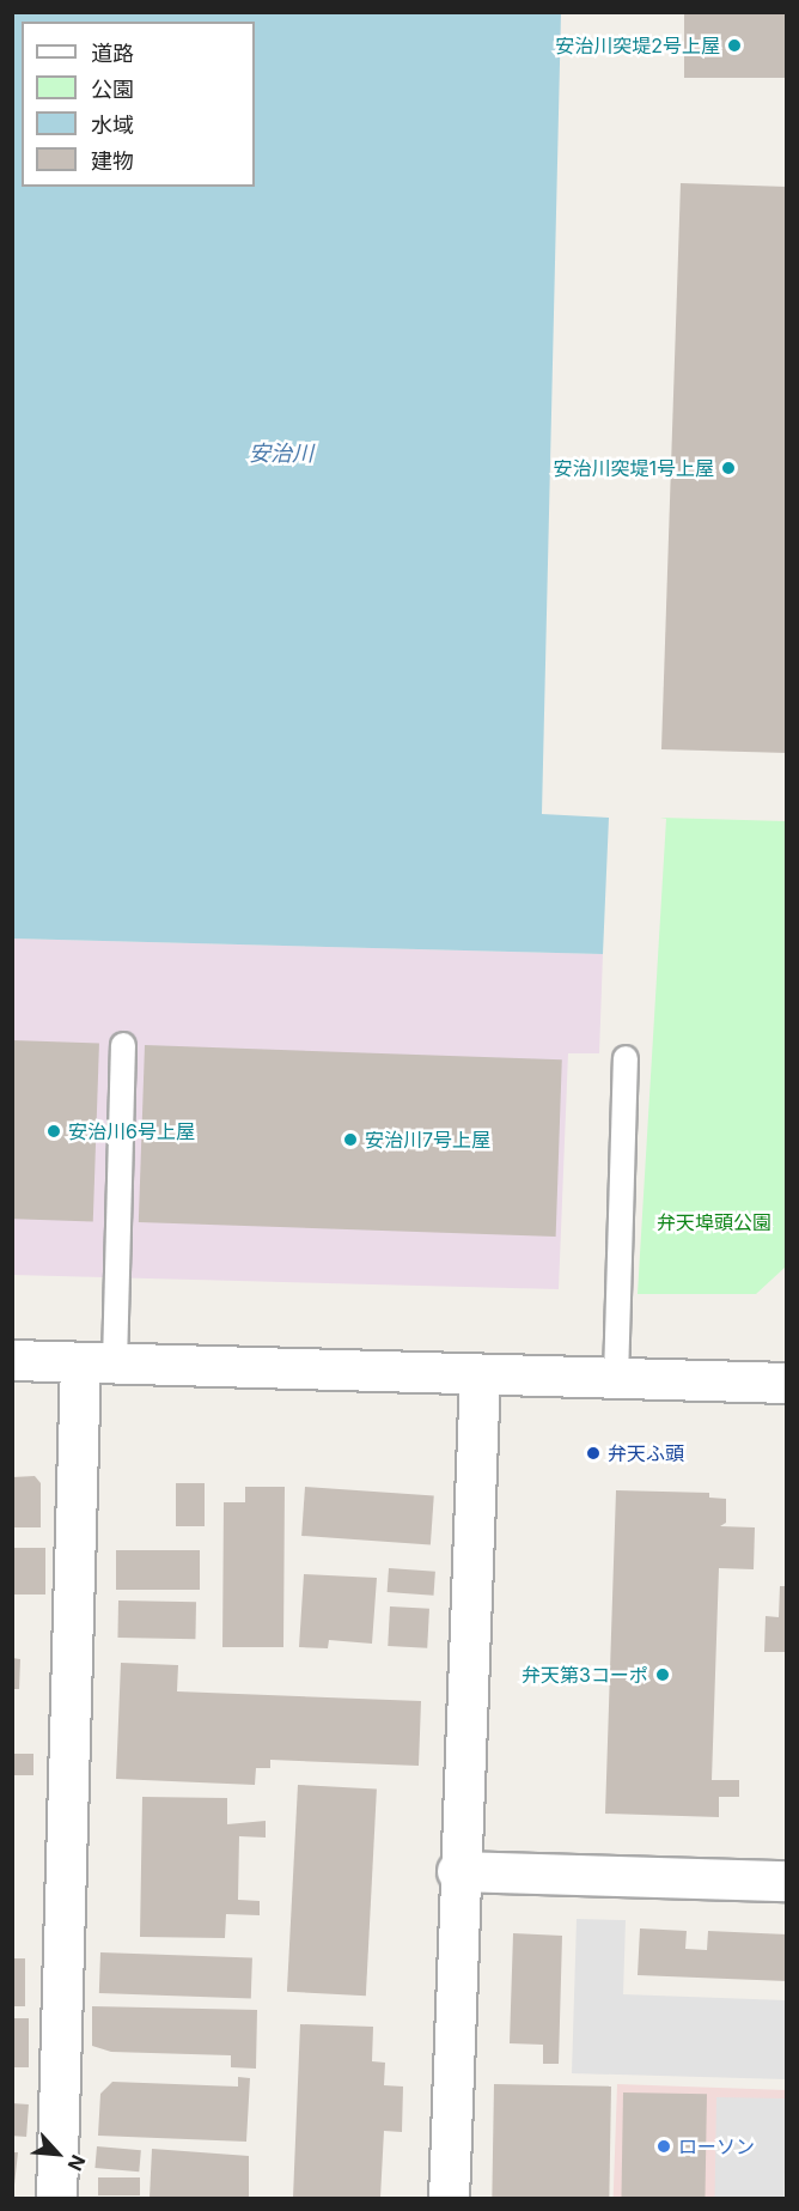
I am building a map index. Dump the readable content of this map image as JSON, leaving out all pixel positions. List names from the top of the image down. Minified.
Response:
{"water":["安治川"],"parks":["弁天埠頭公園"],"places":["安治川突堤2号上屋","安治川突堤1号上屋","安治川6号上屋","安治川7号上屋","弁天ふ頭","弁天第3コーポ","ローソン"],"legend":["道路","公園","水域","建物"],"north":"bottom right"}
